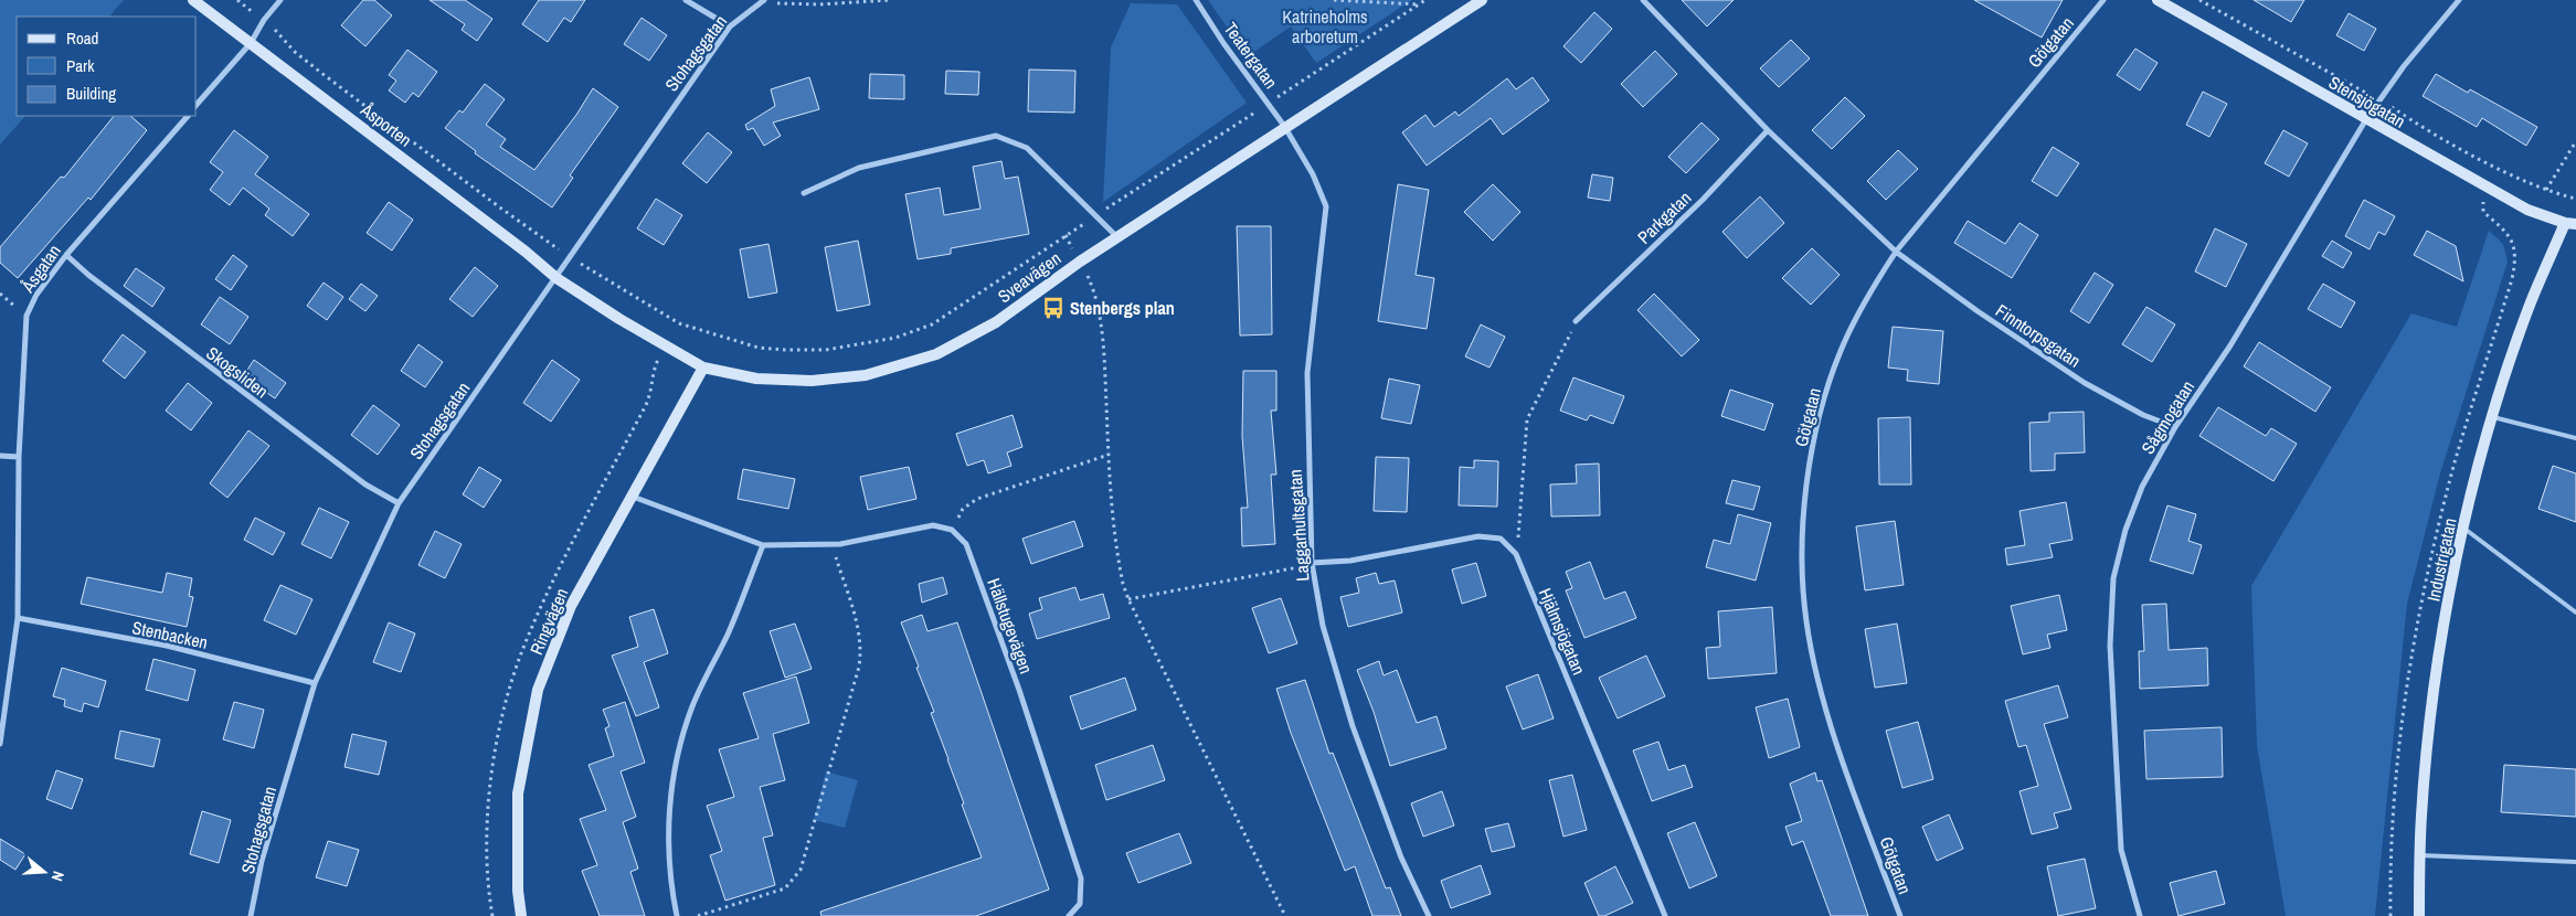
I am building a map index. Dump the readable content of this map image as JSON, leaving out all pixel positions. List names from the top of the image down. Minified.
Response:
{"streets":{"street":["Götgatan","Stohagsgatan","Teatergatan","Stensjögatan","Åsporten","Parkgatan","Åsgatan","Sveavägen","Finntorpsgatan","Skogsliden","Sågmogatan","Laggarhultsgatan","Industrigatan","Ringvägen","Hällstugevägen","Hjälmsjögatan","Stenbacken"]},"crossings":[["Götgatan","Finntorpsgatan"],["Stohagsgatan","Åsporten"],["Stohagsgatan","Sveavägen"],["Stohagsgatan","Skogsliden"],["Stohagsgatan","Stenbacken"],["Teatergatan","Sveavägen"],["Teatergatan","Laggarhultsgatan"],["Stensjögatan","Sågmogatan"],["Stensjögatan","Industrigatan"],["Åsporten","Sveavägen"],["Åsgatan","Skogsliden"],["Åsgatan","Stenbacken"],["Sveavägen","Laggarhultsgatan"],["Sveavägen","Ringvägen"],["Finntorpsgatan","Sågmogatan"]],"parks":["Katrineholms arboretum"],"places":{"bus stop":["Stenbergs plan"]},"legend":["Road","Park","Building"],"north":"right"}
